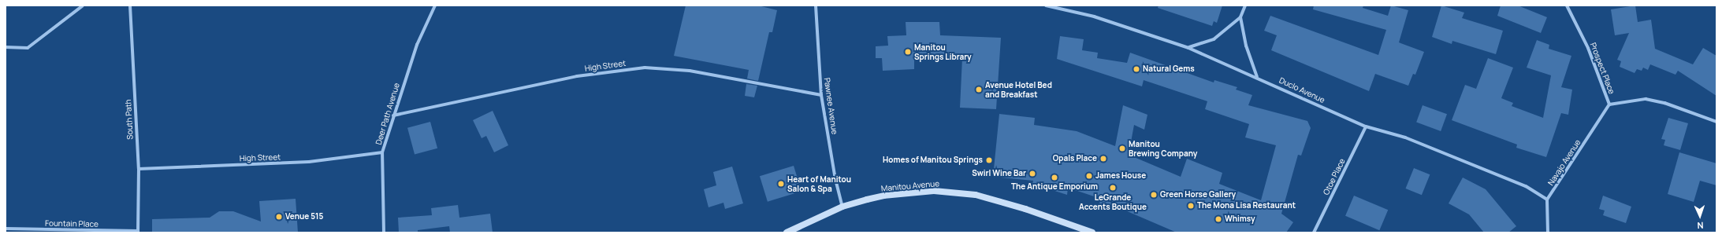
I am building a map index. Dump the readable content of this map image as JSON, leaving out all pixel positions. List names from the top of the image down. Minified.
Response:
{"streets":{"main road":["Manitou Avenue"],"street":["High Street","Prospect Place","Duclo Avenue","Pawnee Avenue","Deer Path Avenue","South Path","Navajo Avenue","Otoe Place","Fountain Place"]},"crossings":[["High Street","Pawnee Avenue"],["High Street","Deer Path Avenue"],["High Street","South Path"],["Prospect Place","Navajo Avenue"],["Duclo Avenue","Navajo Avenue"],["Duclo Avenue","Otoe Place"],["Pawnee Avenue","Manitou Avenue"],["South Path","Fountain Place"]],"places":["Manitou Springs Library","Natural Gems","Avenue Hotel Bed and Breakfast","Manitou Brewing Company","Opals Place","Homes of Manitou Springs","Swirl Wine Bar","James House","The Antique Emporium","Heart of Manitou Salon & Spa","LeGrande Accents Boutique","Green Horse Gallery","The Mona Lisa Restaurant","Venue 515","Whimsy"],"north":"bottom"}
